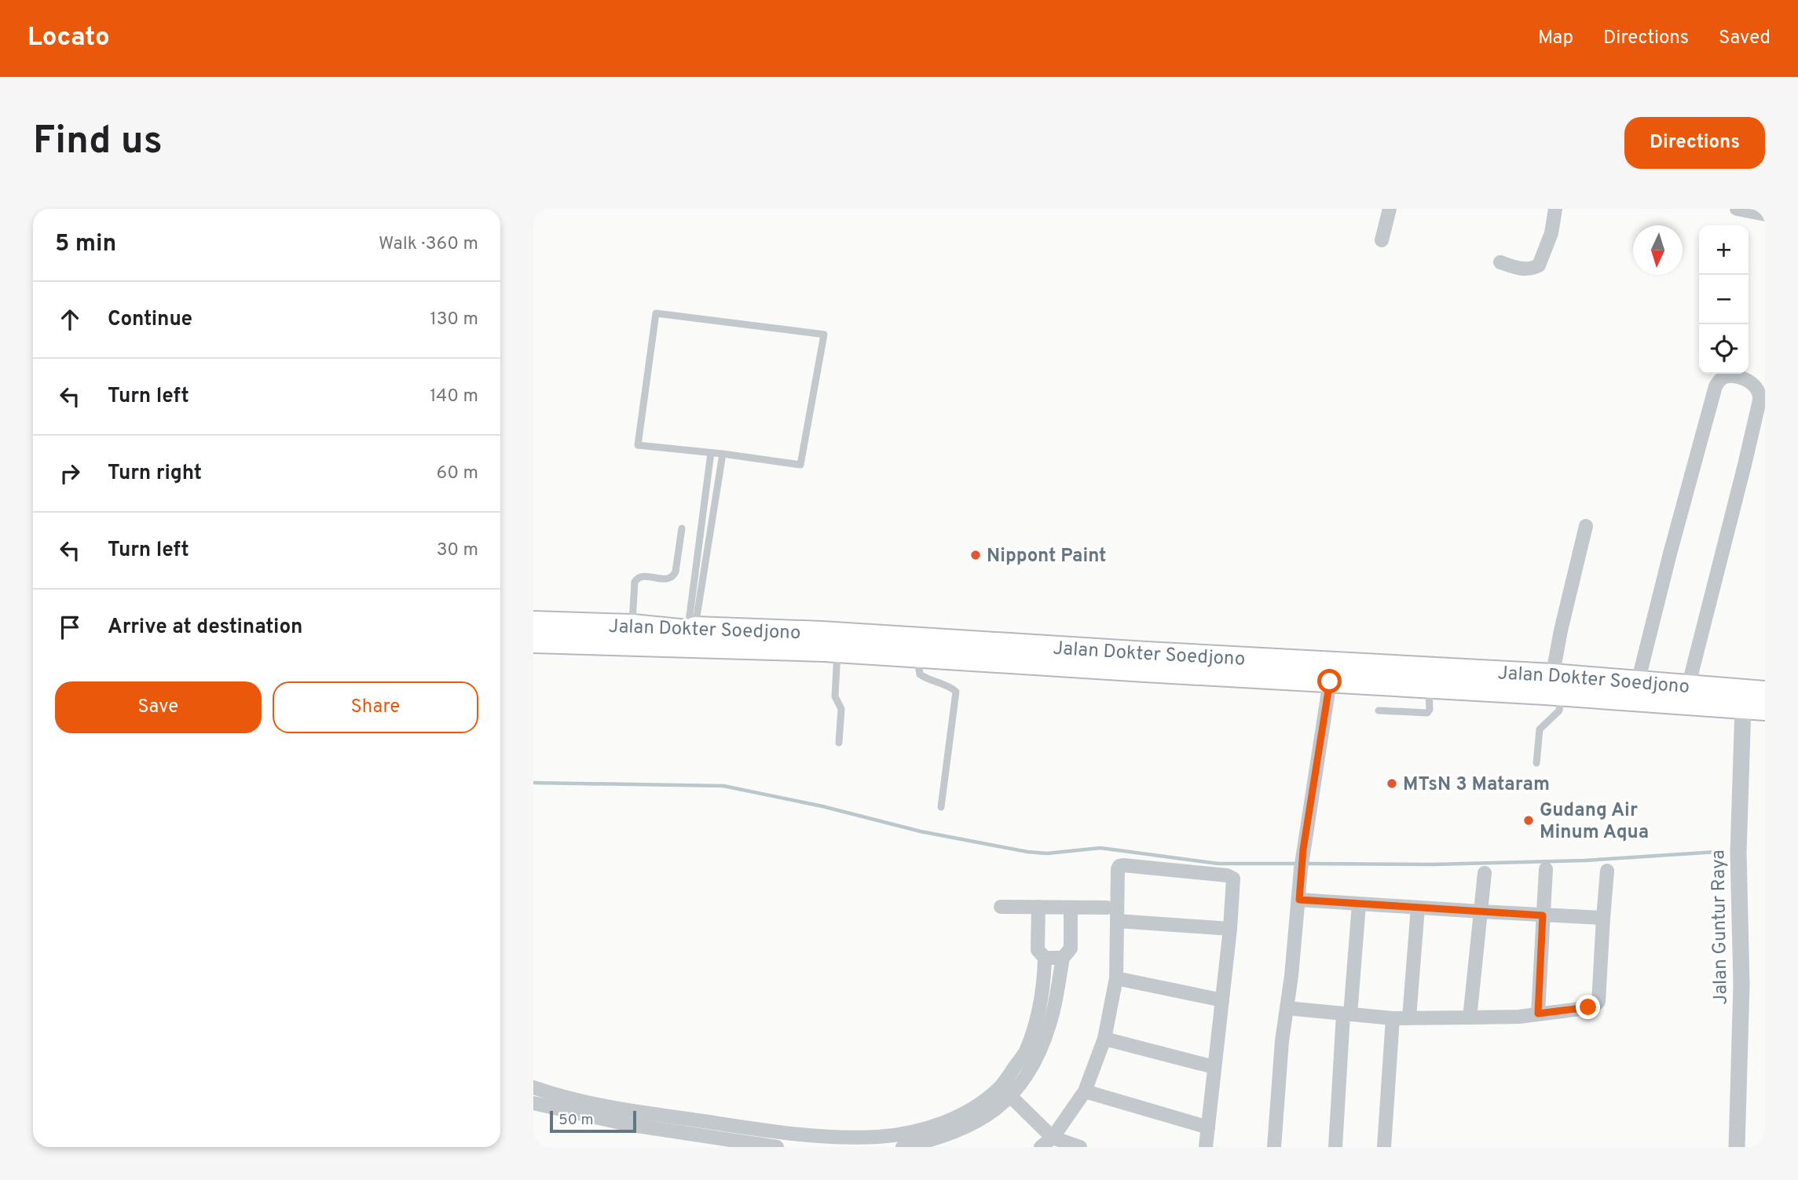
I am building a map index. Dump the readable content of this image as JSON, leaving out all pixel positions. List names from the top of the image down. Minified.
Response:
{"streets":{"highway":["Jalan Dokter Soedjono"],"street":["Jalan Guntur Raya"]},"crossings":[["Jalan Dokter Soedjono","Jalan Guntur Raya"]],"places":["Nippont Paint","MTsN 3 Mataram","Gudang Air Minum Aqua"],"scale_bar":"50 m","north":"bottom","page":{"header":"Locato","nav":["Map","Directions","Saved"],"buttons":["Directions",["Save","Share"]],"title":"Find us","heading":["5 min","Walk · 360 m"],"map_buttons":["+","−"],"list":[["Continue","130 m"],["Turn left","140 m"],["Turn right","60 m"],["Turn left","30 m"],"Arrive at destination"],"scale":"50 m"}}
